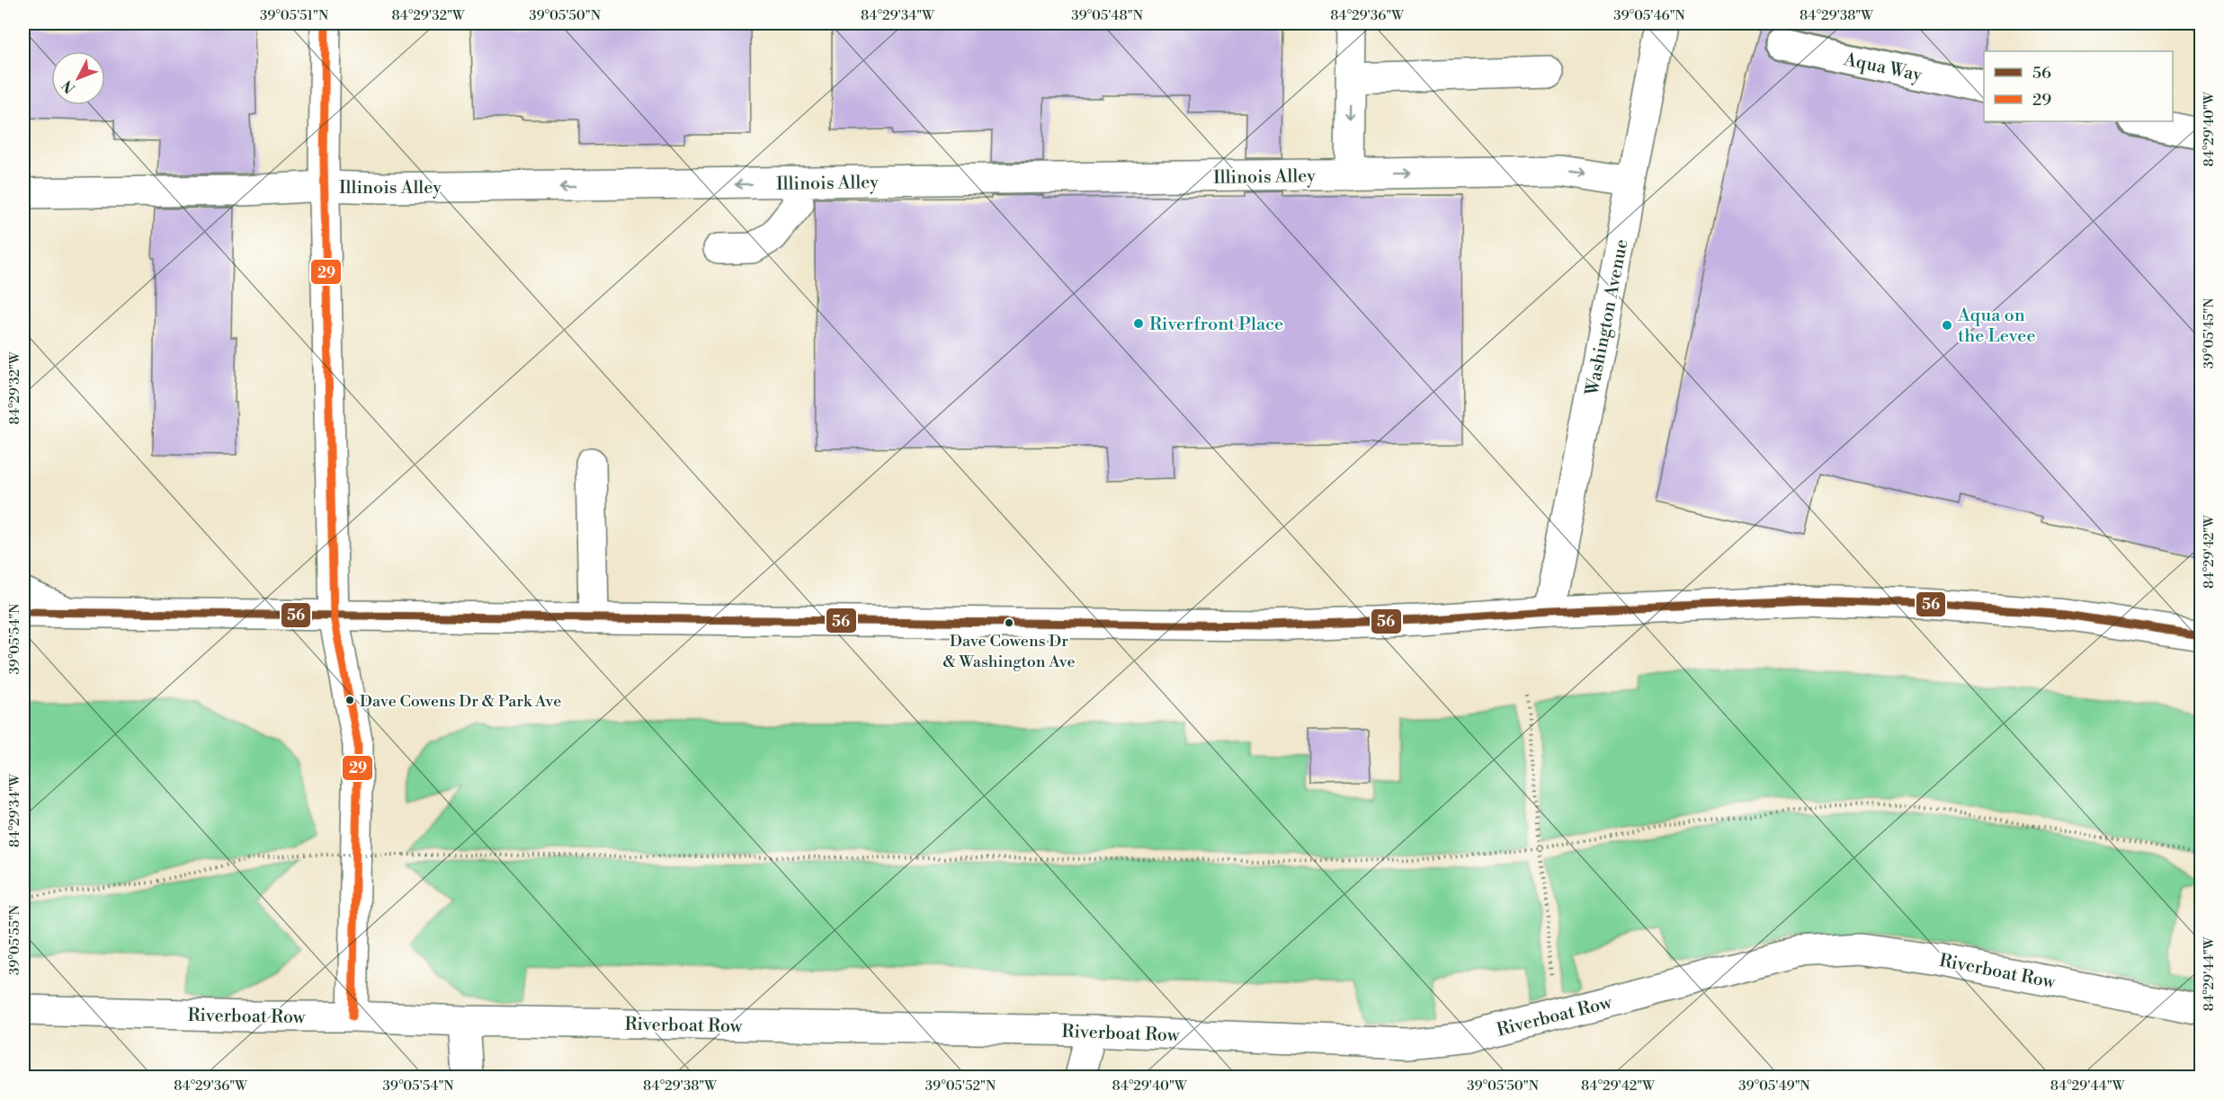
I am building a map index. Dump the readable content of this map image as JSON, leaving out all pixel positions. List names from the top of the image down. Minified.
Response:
{"streets":{"main road":["Aqua Way","Illinois Alley","Washington Avenue","Riverboat Row"]},"crossings":[["Illinois Alley","Washington Avenue"]],"places":["Riverfront Place","Aqua on the Levee","Dave Cowens Dr & Washington Ave","Dave Cowens Dr & Park Ave"],"lines":["transit line 29","transit line 56"],"legend":["56","29"],"north":"bottom left","coordinates":["39°05'51\"N","84°29'32\"W","39°05'50\"N","84°29'34\"W","39°05'48\"N","84°29'36\"W","39°05'46\"N","84°29'38\"W","84°29'40\"W","39°05'45\"N","84°29'42\"W","39°05'54\"N","39°05'55\"N","84°29'44\"W","39°05'52\"N","39°05'49\"N"]}
